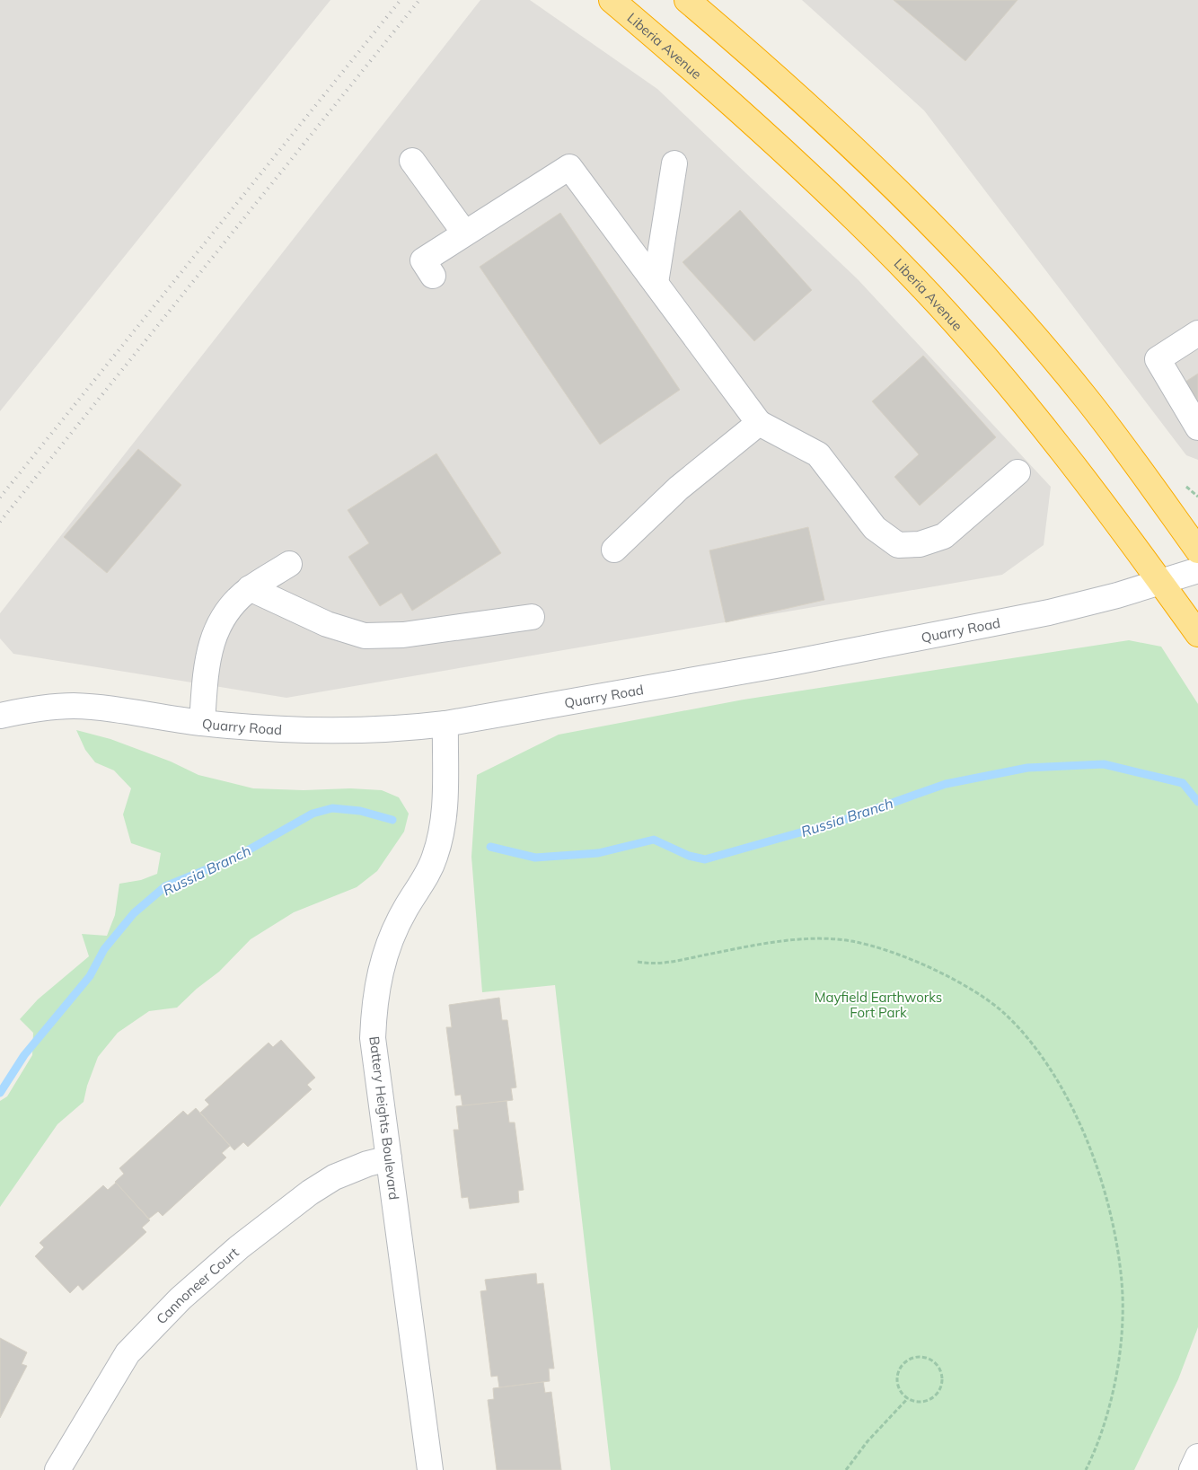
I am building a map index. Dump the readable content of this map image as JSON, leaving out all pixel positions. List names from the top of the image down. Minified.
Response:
{"streets":{"highway":["Liberia Avenue"],"street":["Quarry Road","Battery Heights Boulevard","Cannoneer Court"]},"crossings":[["Liberia Avenue","Quarry Road"],["Quarry Road","Battery Heights Boulevard"],["Battery Heights Boulevard","Cannoneer Court"]],"water":["Russia Branch"],"parks":["Mayfield Earthworks Fort Park"]}
